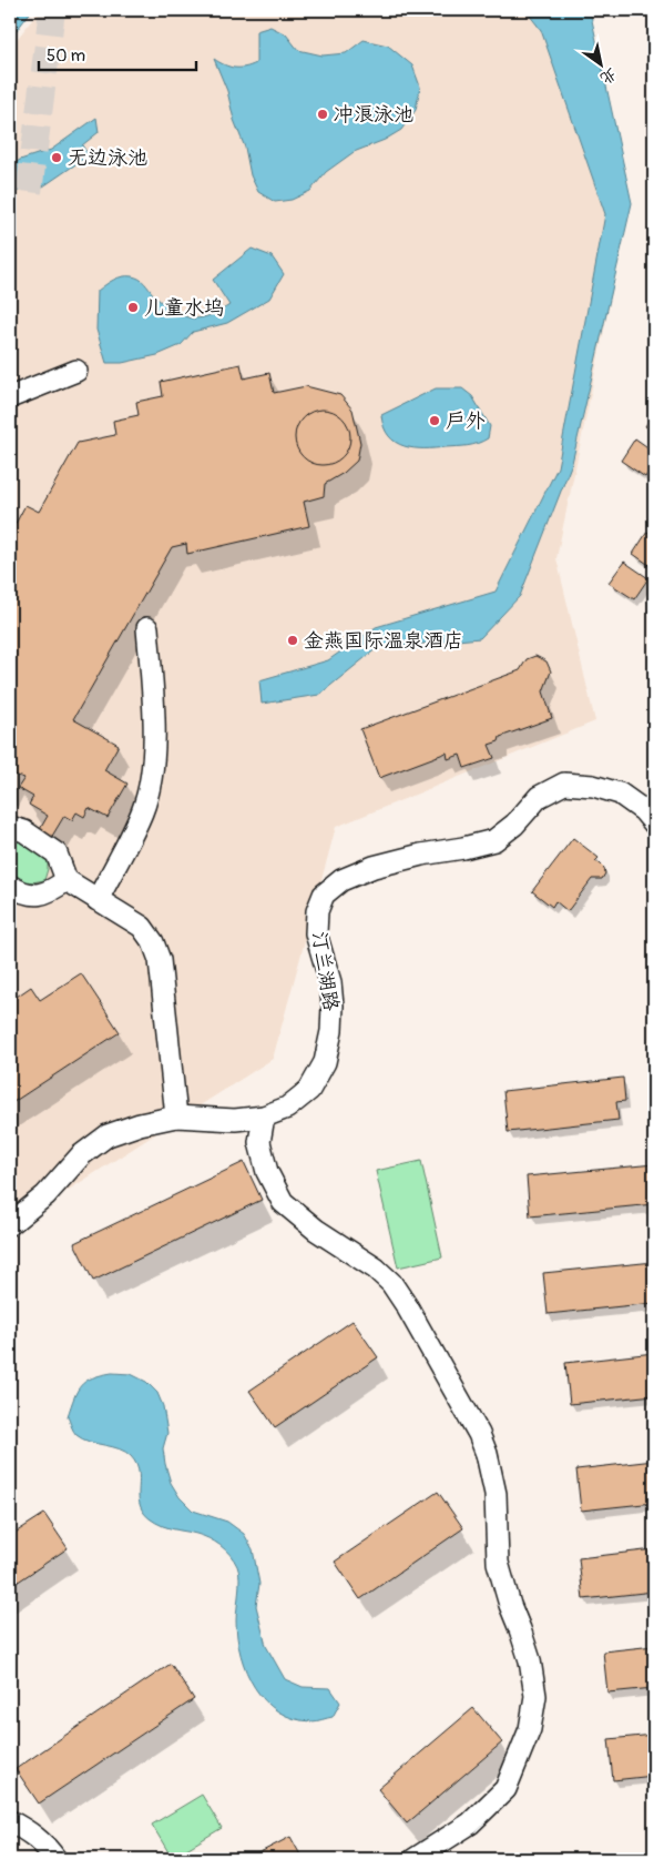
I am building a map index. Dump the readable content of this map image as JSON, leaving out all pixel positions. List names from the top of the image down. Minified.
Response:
{"streets":{"street":["汀兰湖路"]},"places":["冲浪泳池","无边泳池","儿童水坞","户外","金燕国际温泉酒店"],"scale_bar":"50 m","north":"bottom right"}
